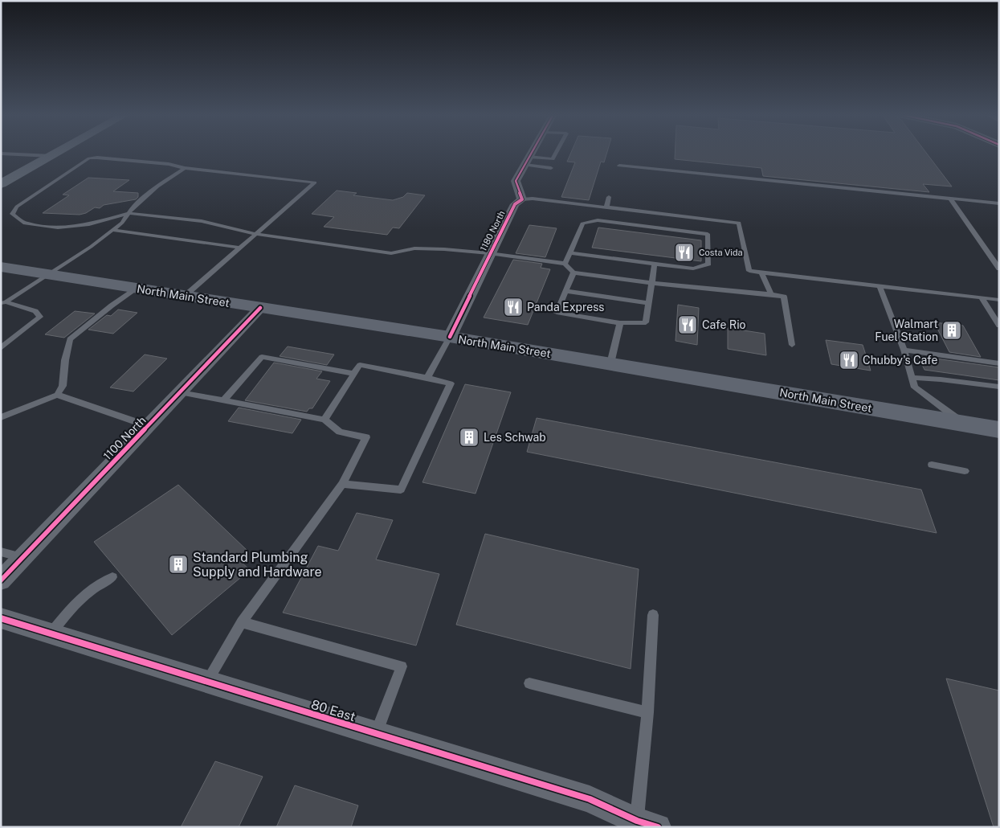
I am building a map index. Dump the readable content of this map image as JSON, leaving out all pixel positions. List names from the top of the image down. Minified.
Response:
{"streets":{"highway":["North Main Street"],"street":["1180 North","1100 North","80 East"]},"crossings":[["1180 North","North Main Street"],["North Main Street","1100 North"]],"places":{"restaurant":["Costa Vida","Panda Express","Cafe Rio","Chubby's Cafe"],"building":["Walmart Fuel Station","Les Schwab","Standard Plumbing Supply and Hardware"]}}
